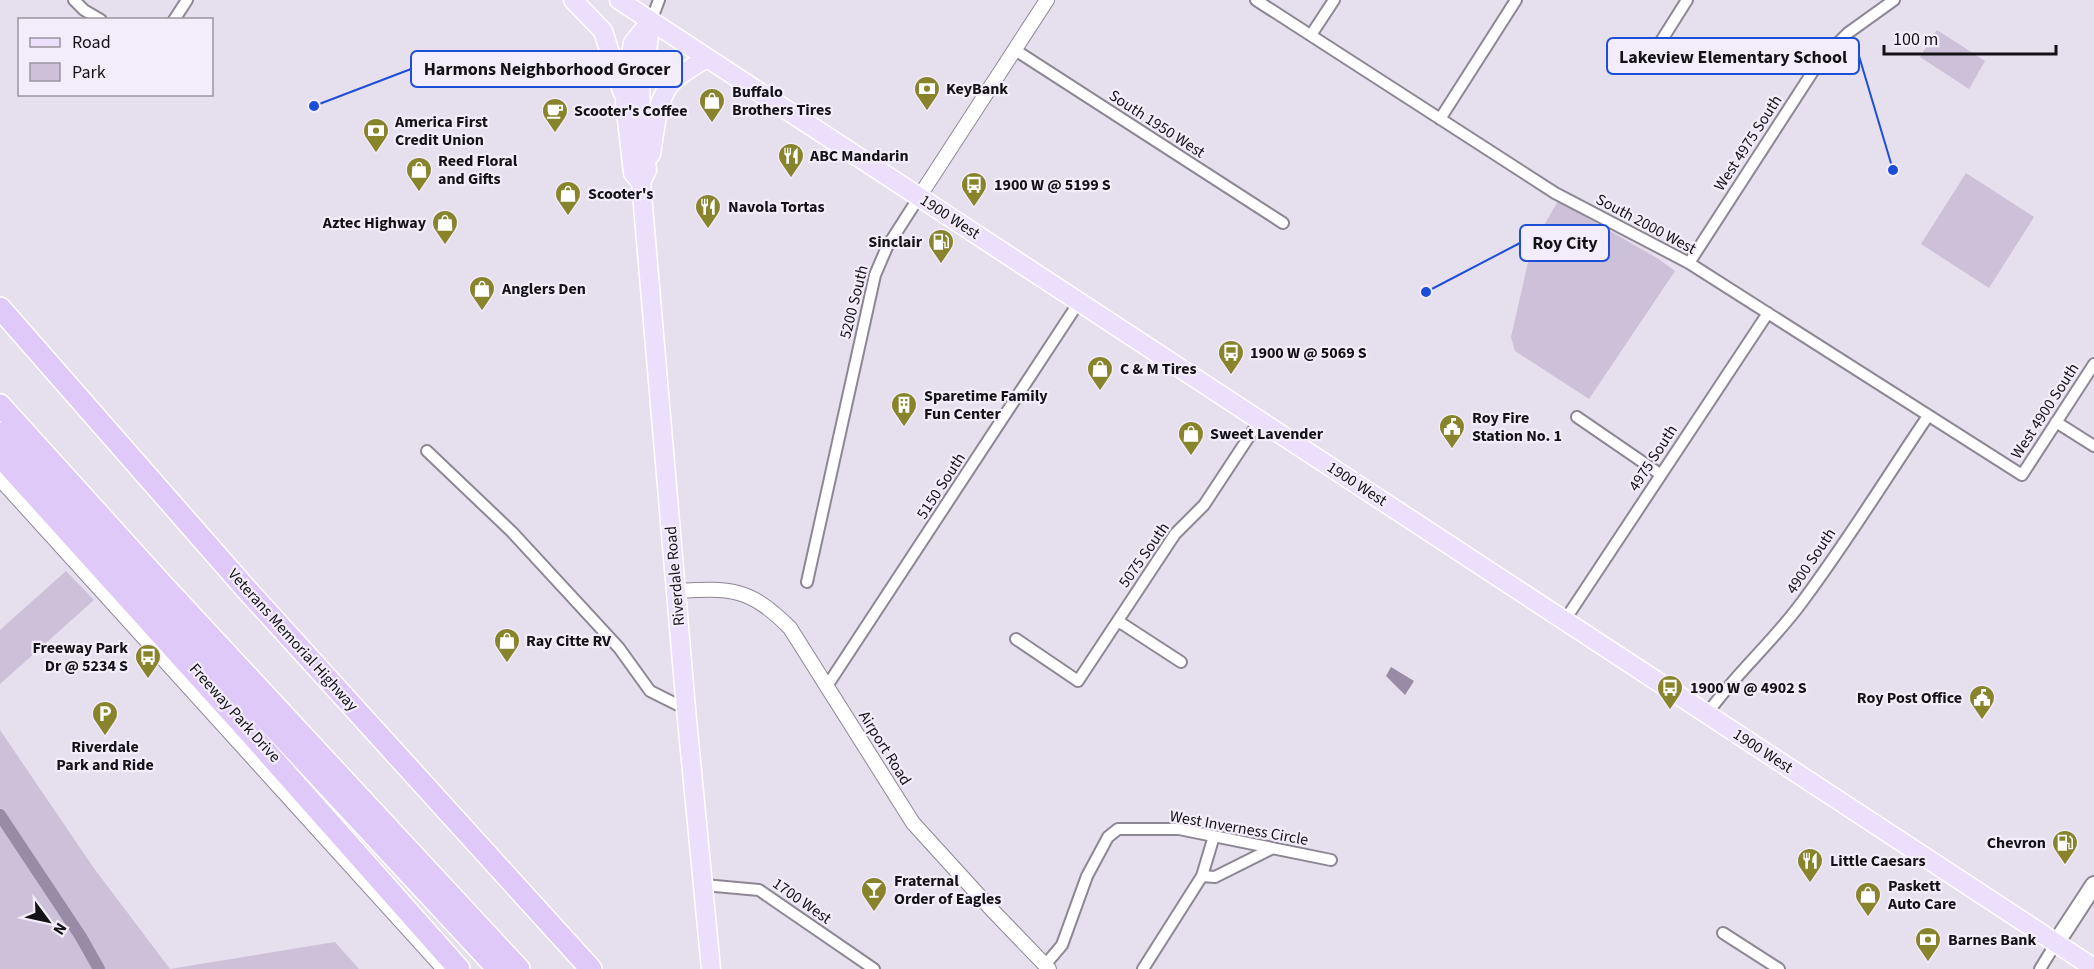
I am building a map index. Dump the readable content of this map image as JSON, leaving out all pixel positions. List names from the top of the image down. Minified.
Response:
{"streets":{"highway":["Veterans Memorial Highway"],"main road":["1900 West","Riverdale Road"],"street":["South 1950 West","West 4975 South","South 2000 West","5200 South","West 4900 South","4975 South","5150 South","5075 South","4900 South","Freeway Park Drive","Airport Road","West Inverness Circle","1700 West"]},"crossings":[["South 1950 West","5200 South"],["West 4975 South","South 2000 West"],["1900 West","5200 South"],["1900 West","4975 South"],["1900 West","5150 South"],["1900 West","5075 South"],["1900 West","4900 South"],["1900 West","Riverdale Road"],["South 2000 West","West 4900 South"],["South 2000 West","4975 South"],["South 2000 West","4900 South"],["5150 South","Airport Road"],["Riverdale Road","Airport Road"],["Riverdale Road","1700 West"],["Airport Road","West Inverness Circle"]],"places":{"other":["Harmons Neighborhood Grocer","Lakeview Elementary School","Roy City"],"bank":["KeyBank","America First Credit Union","Barnes Bank"],"shop":["Buffalo Brothers Tires","Reed Floral and Gifts","Scooter's","Aztec Highway","Anglers Den","C & M Tires","Sweet Lavender","Ray Citte RV","Paskett Auto Care"],"cafe":["Scooter's Coffee"],"restaurant":["ABC Mandarin","Navola Tortas","Little Caesars"],"bus stop":["1900 W @ 5199 S","1900 W @ 5069 S","Freeway Park Dr @ 5234 S","1900 W @ 4902 S"],"fuel station":["Sinclair","Chevron"],"building":["Sparetime Family Fun Center"],"public building":["Roy Fire Station No. 1","Roy Post Office"],"parking":["Riverdale Park and Ride"],"bar":["Fraternal Order of Eagles"]},"legend":["Road","Park"],"scale_bar":"100 m","north":"bottom right"}
